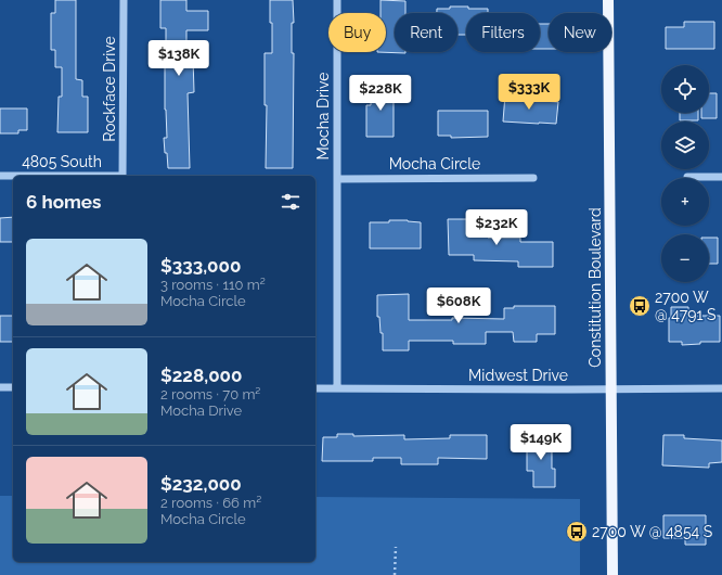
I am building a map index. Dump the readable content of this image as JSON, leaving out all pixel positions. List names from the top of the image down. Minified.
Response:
{"streets":{"main road":["Constitution Boulevard"],"street":["Rockface Drive","Mocha Drive","4805 South","Mocha Circle","Midwest Drive"]},"crossings":[["Mocha Drive","Mocha Circle"],["Mocha Drive","Midwest Drive"],["Constitution Boulevard","Midwest Drive"]],"places":{"bus stop":["2700 W @ 4791 S","2700 W @ 4854 S"]},"page":{"chip":["Buy","Rent","Filters","New"],"price":["$138K","$333K","$228K","$232K","$608K","$149K"],"map_buttons":["+","−"],"heading":"6 homes","list":[{"name":"$333,000","note":"3 rooms · 110 m² · Mocha Circle"},{"name":"$228,000","note":"2 rooms · 70 m² · Mocha Drive"},{"name":"$232,000","note":"2 rooms · 66 m² · Mocha Circle"}]}}
